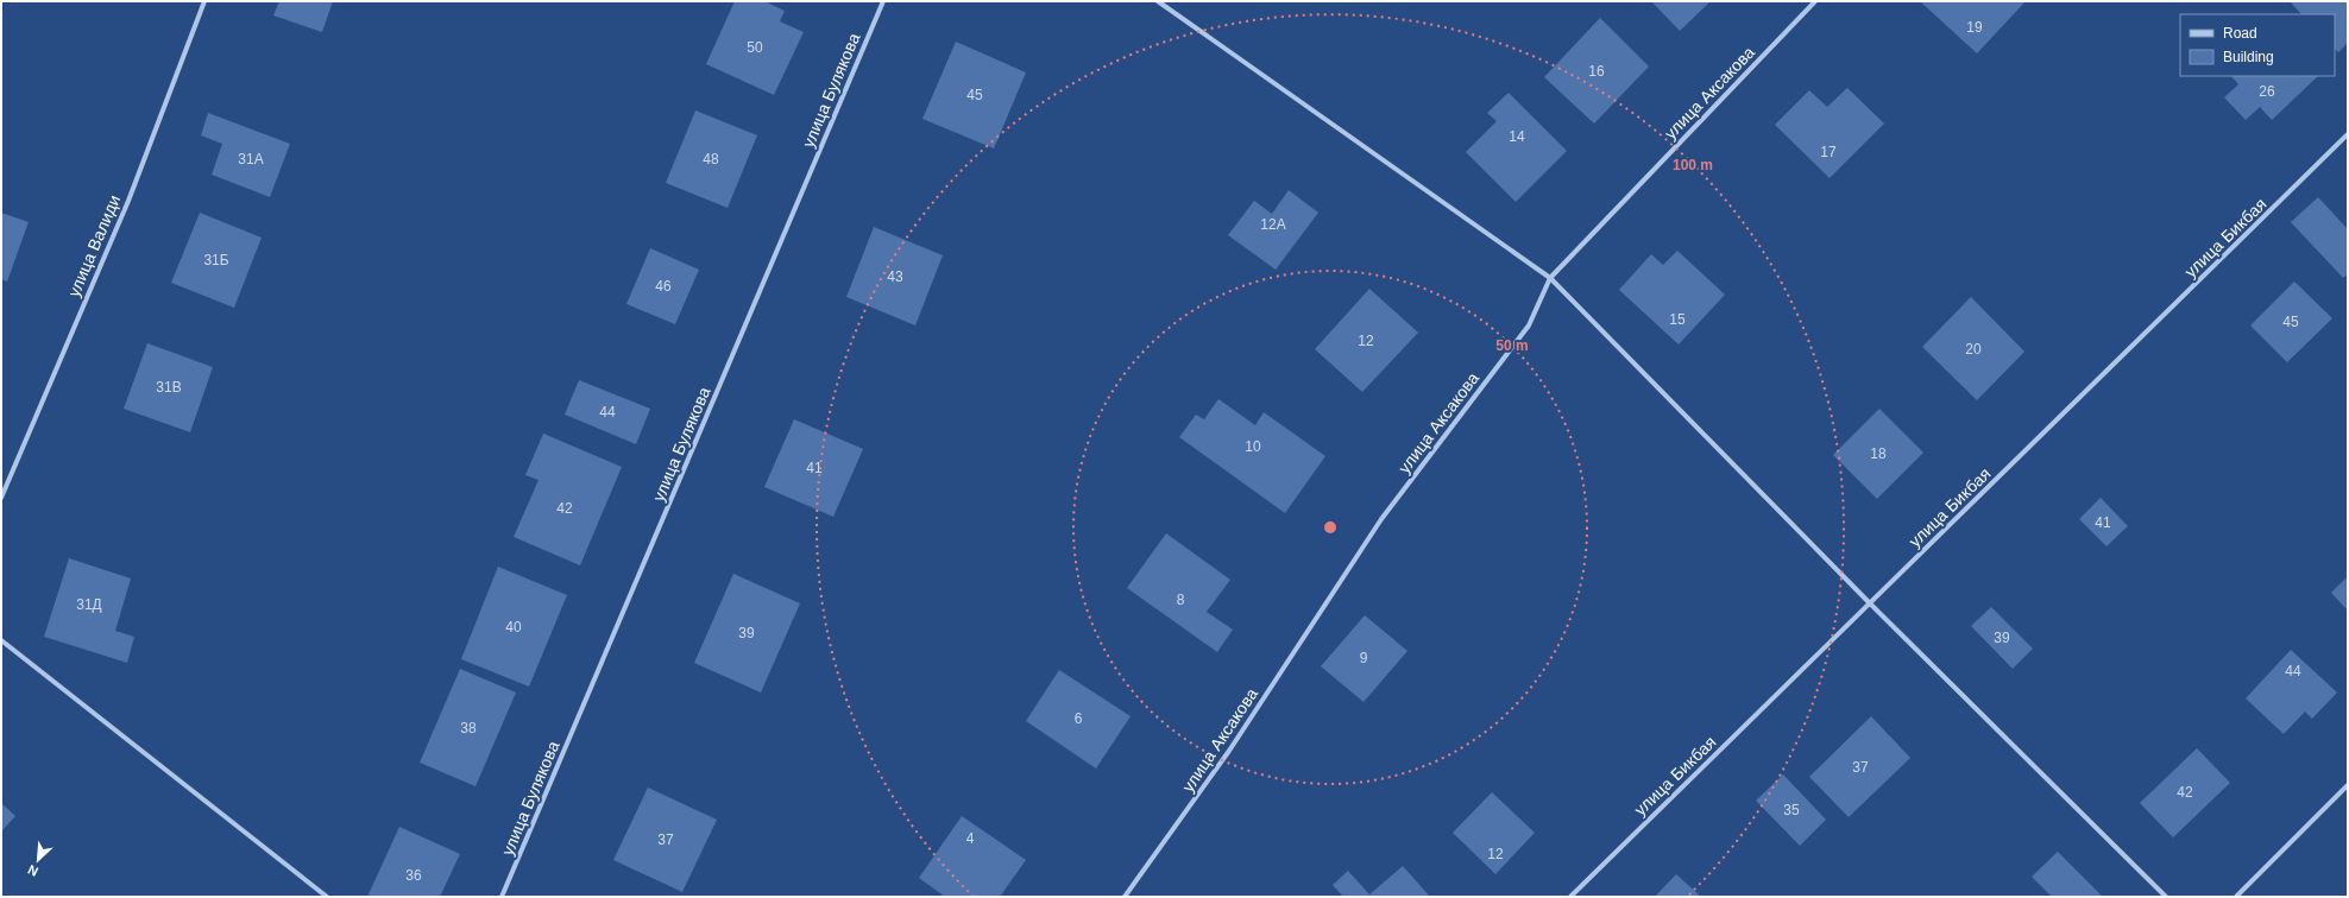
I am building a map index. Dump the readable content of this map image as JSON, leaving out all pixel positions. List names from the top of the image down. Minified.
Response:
{"streets":{"street":["улица Булякова","улица Аксакова","улица Бикбая","улица Валиди"]},"house_numbers":["19","50","16","26","45","14","17","31А","48","12А","31Б","43","46","15","45","12","20","31В","44","10","18","41","42","41","8","31Д","40","39","39","9","44","6","38","37","42","35","4","37","12","36"],"legend":["Road","Building"],"north":"bottom left","rings":["100 m","50 m"]}
